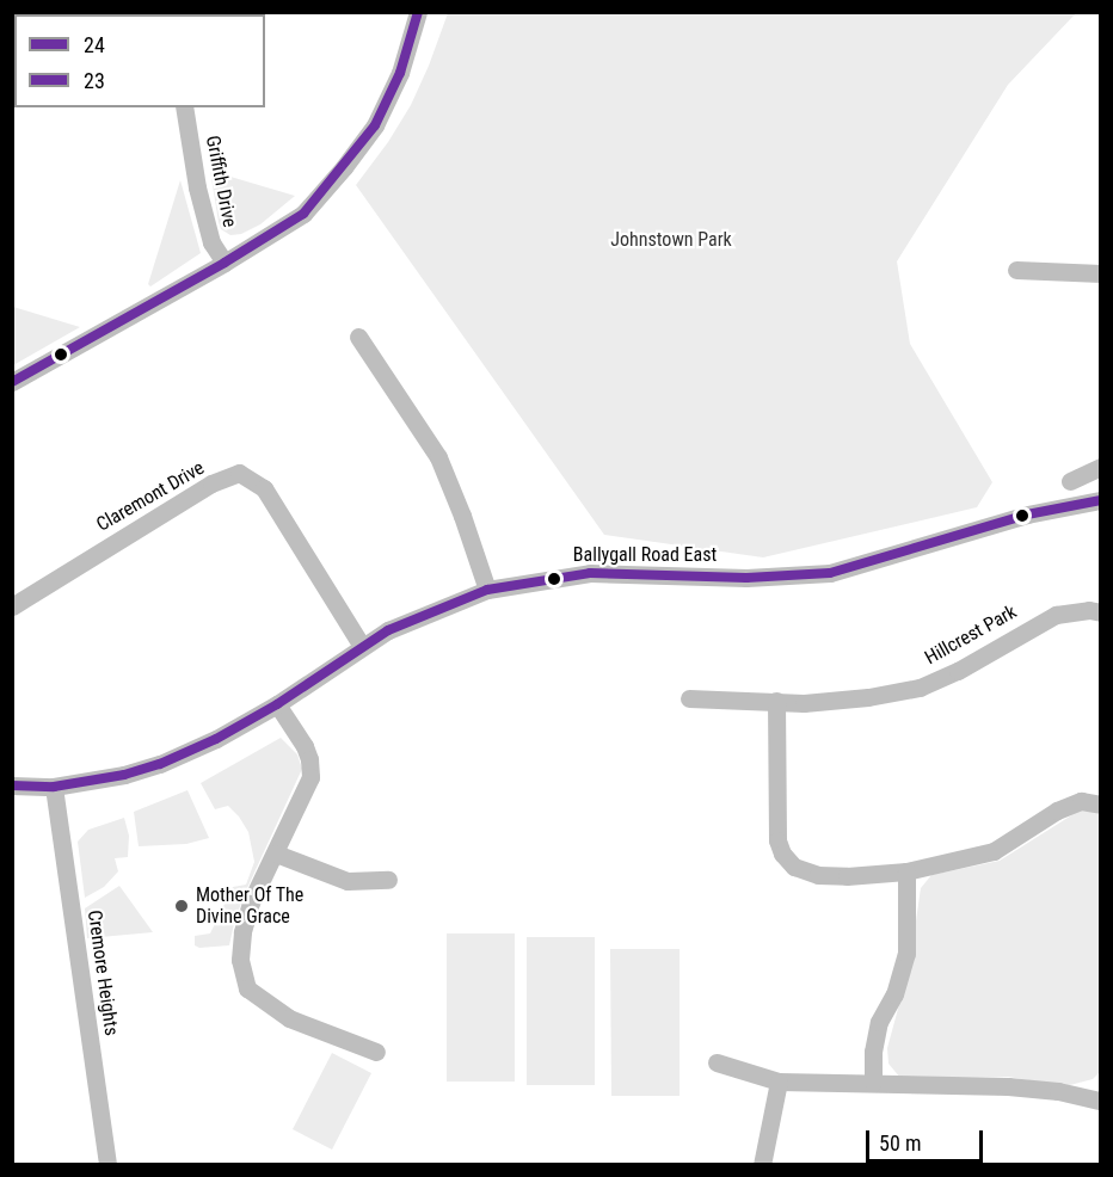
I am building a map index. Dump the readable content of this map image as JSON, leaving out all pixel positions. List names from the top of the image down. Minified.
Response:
{"streets":{"street":["Griffith Drive","Claremont Drive","Ballygall Road East","Hillcrest Park","Cremore Heights"]},"crossings":[["Claremont Drive","Ballygall Road East"],["Ballygall Road East","Cremore Heights"]],"parks":["Johnstown Park"],"places":["Mother Of The Divine Grace"],"lines":["transit line 23","transit line 24"],"legend":["24","23"],"scale_bar":"50 m"}
